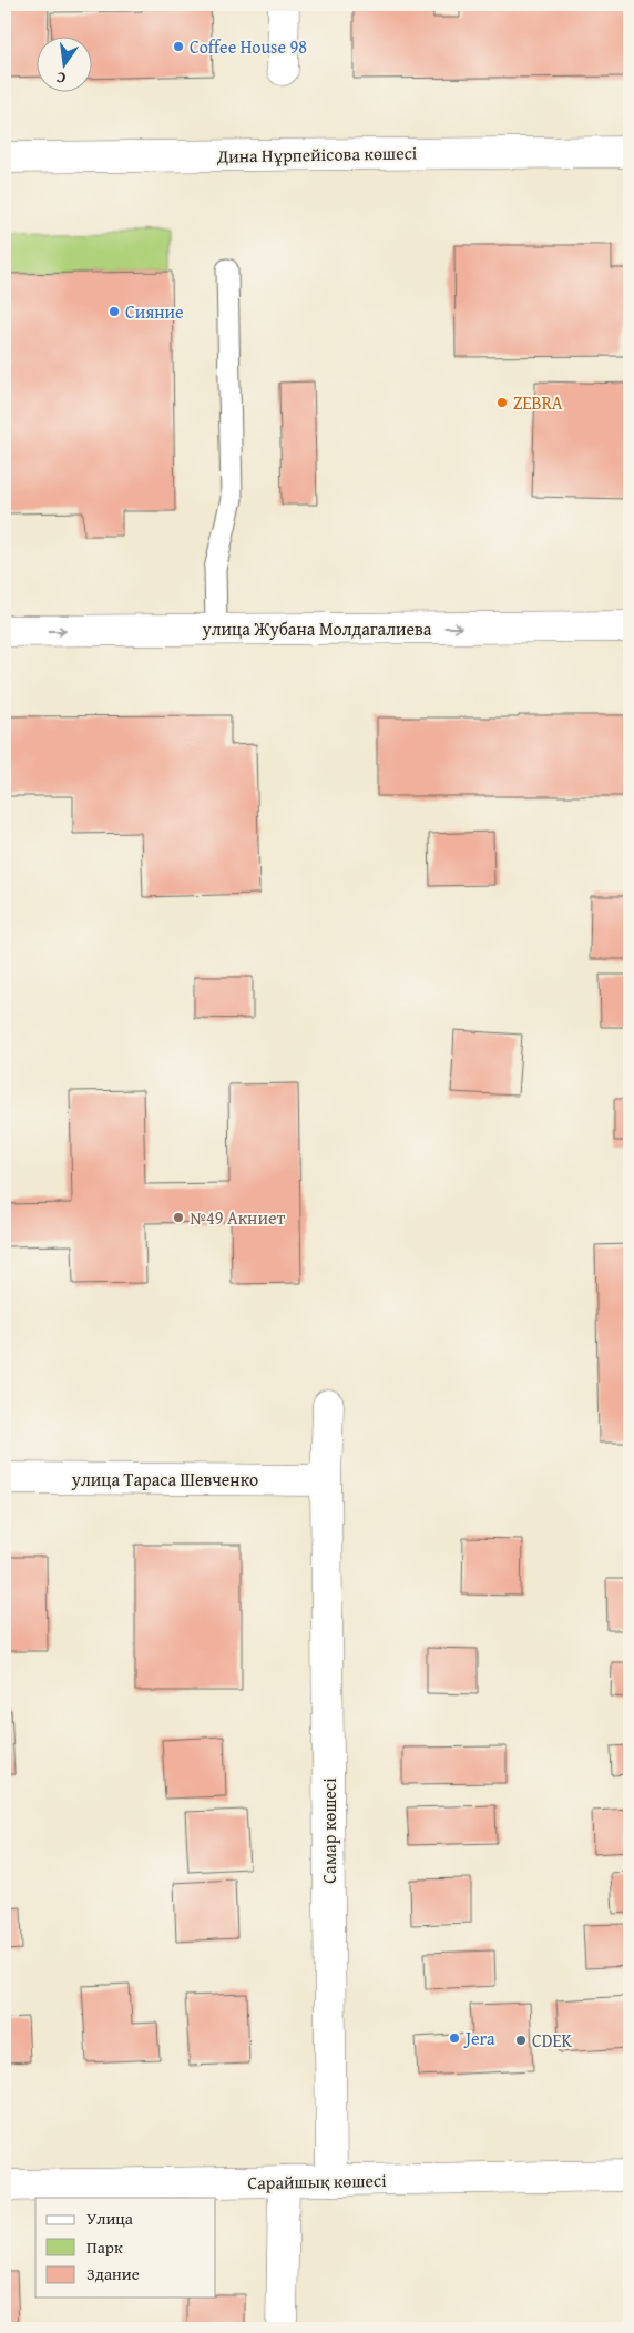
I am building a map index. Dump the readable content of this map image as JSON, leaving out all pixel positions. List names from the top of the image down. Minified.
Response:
{"streets":{"street":["Дина Нұрпейісова көшесі","улица Жубана Молдагалиева","улица Тараса Шевченко","Самар көшесі","Сарайшық көшесі"]},"crossings":[["улица Тараса Шевченко","Самар көшесі"],["Самар көшесі","Сарайшық көшесі"]],"one_way":["улица Жубана Молдагалиева"],"places":["Coffee House 98","Сияние","ZEBRA","№49 Акниет","Jera","CDEK"],"legend":["Улица","Парк","Здание"],"north":"bottom"}
